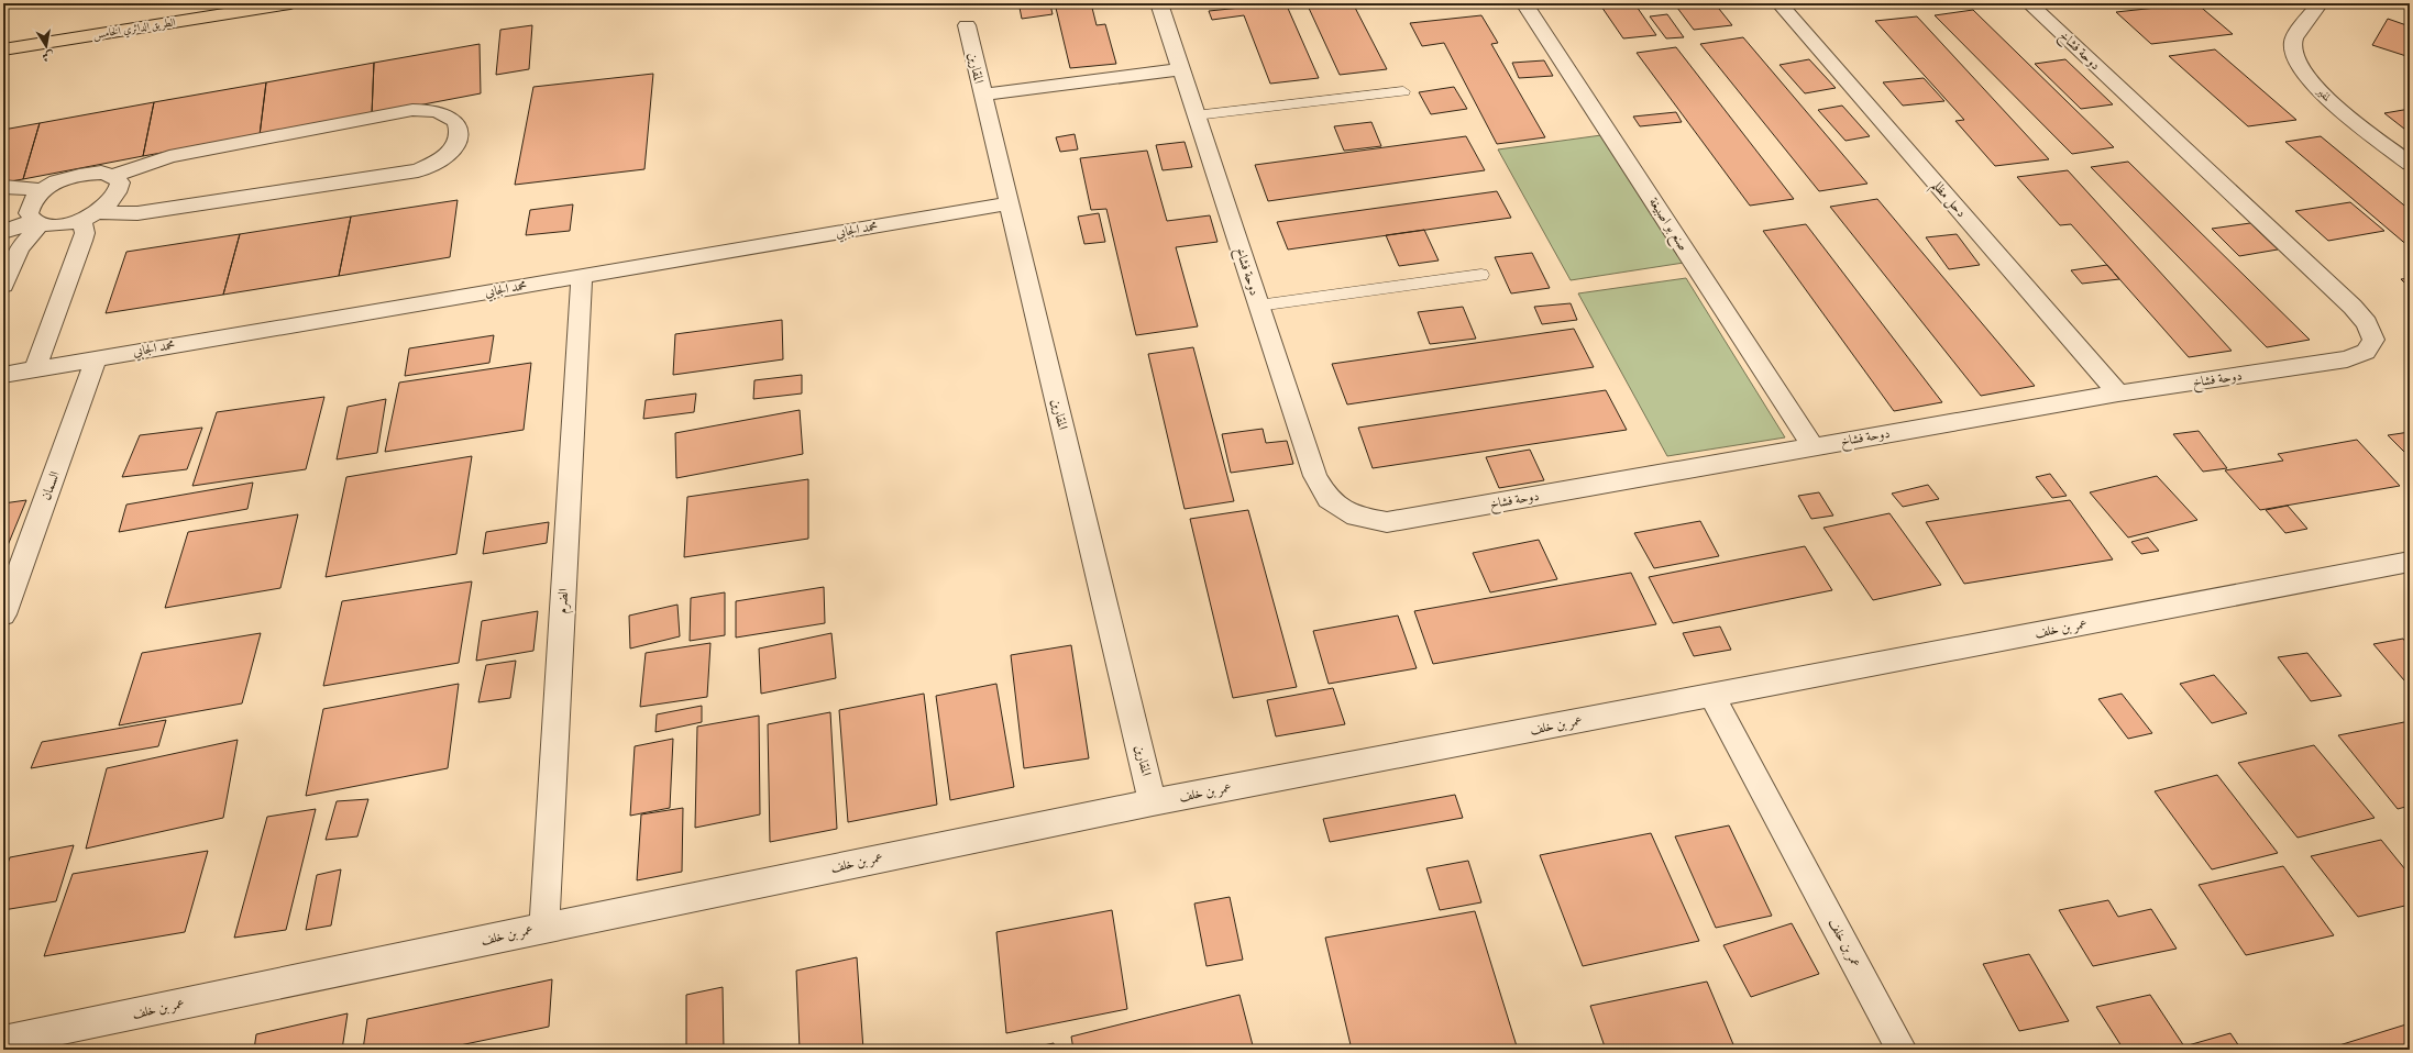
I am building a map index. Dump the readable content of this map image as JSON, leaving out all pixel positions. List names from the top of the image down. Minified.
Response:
{"streets":{"main road":["الطريق الدائري الخامس"],"street":["دوحة فشاخ","المقارين","لمفير","دحل مظلم","صنع بو اصبيغة","محمد الجابي","السمان","الضرم","عمر بن خلف"]},"crossings":[["دوحة فشاخ","دحل مظلم"],["دوحة فشاخ","صنع بو اصبيغة"],["المقارين","محمد الجابي"],["المقارين","عمر بن خلف"],["محمد الجابي","السمان"],["محمد الجابي","الضرم"],["الضرم","عمر بن خلف"]],"north":"bottom"}
